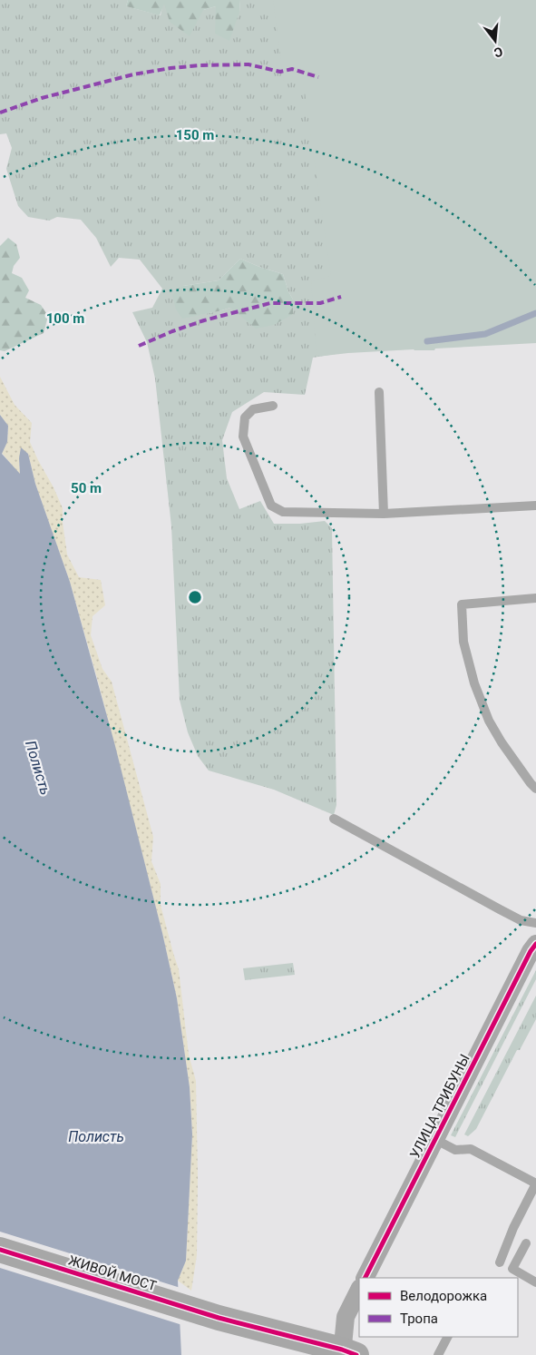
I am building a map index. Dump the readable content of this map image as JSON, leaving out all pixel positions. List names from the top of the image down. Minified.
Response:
{"streets":{"street":["УЛИЦА ТРИБУНЫ","ЖИВОЙ МОСТ"]},"water":["Полисть"],"legend":["Велодорожка","Тропа"],"north":"bottom","rings":["150 m","100 m","50 m"]}
